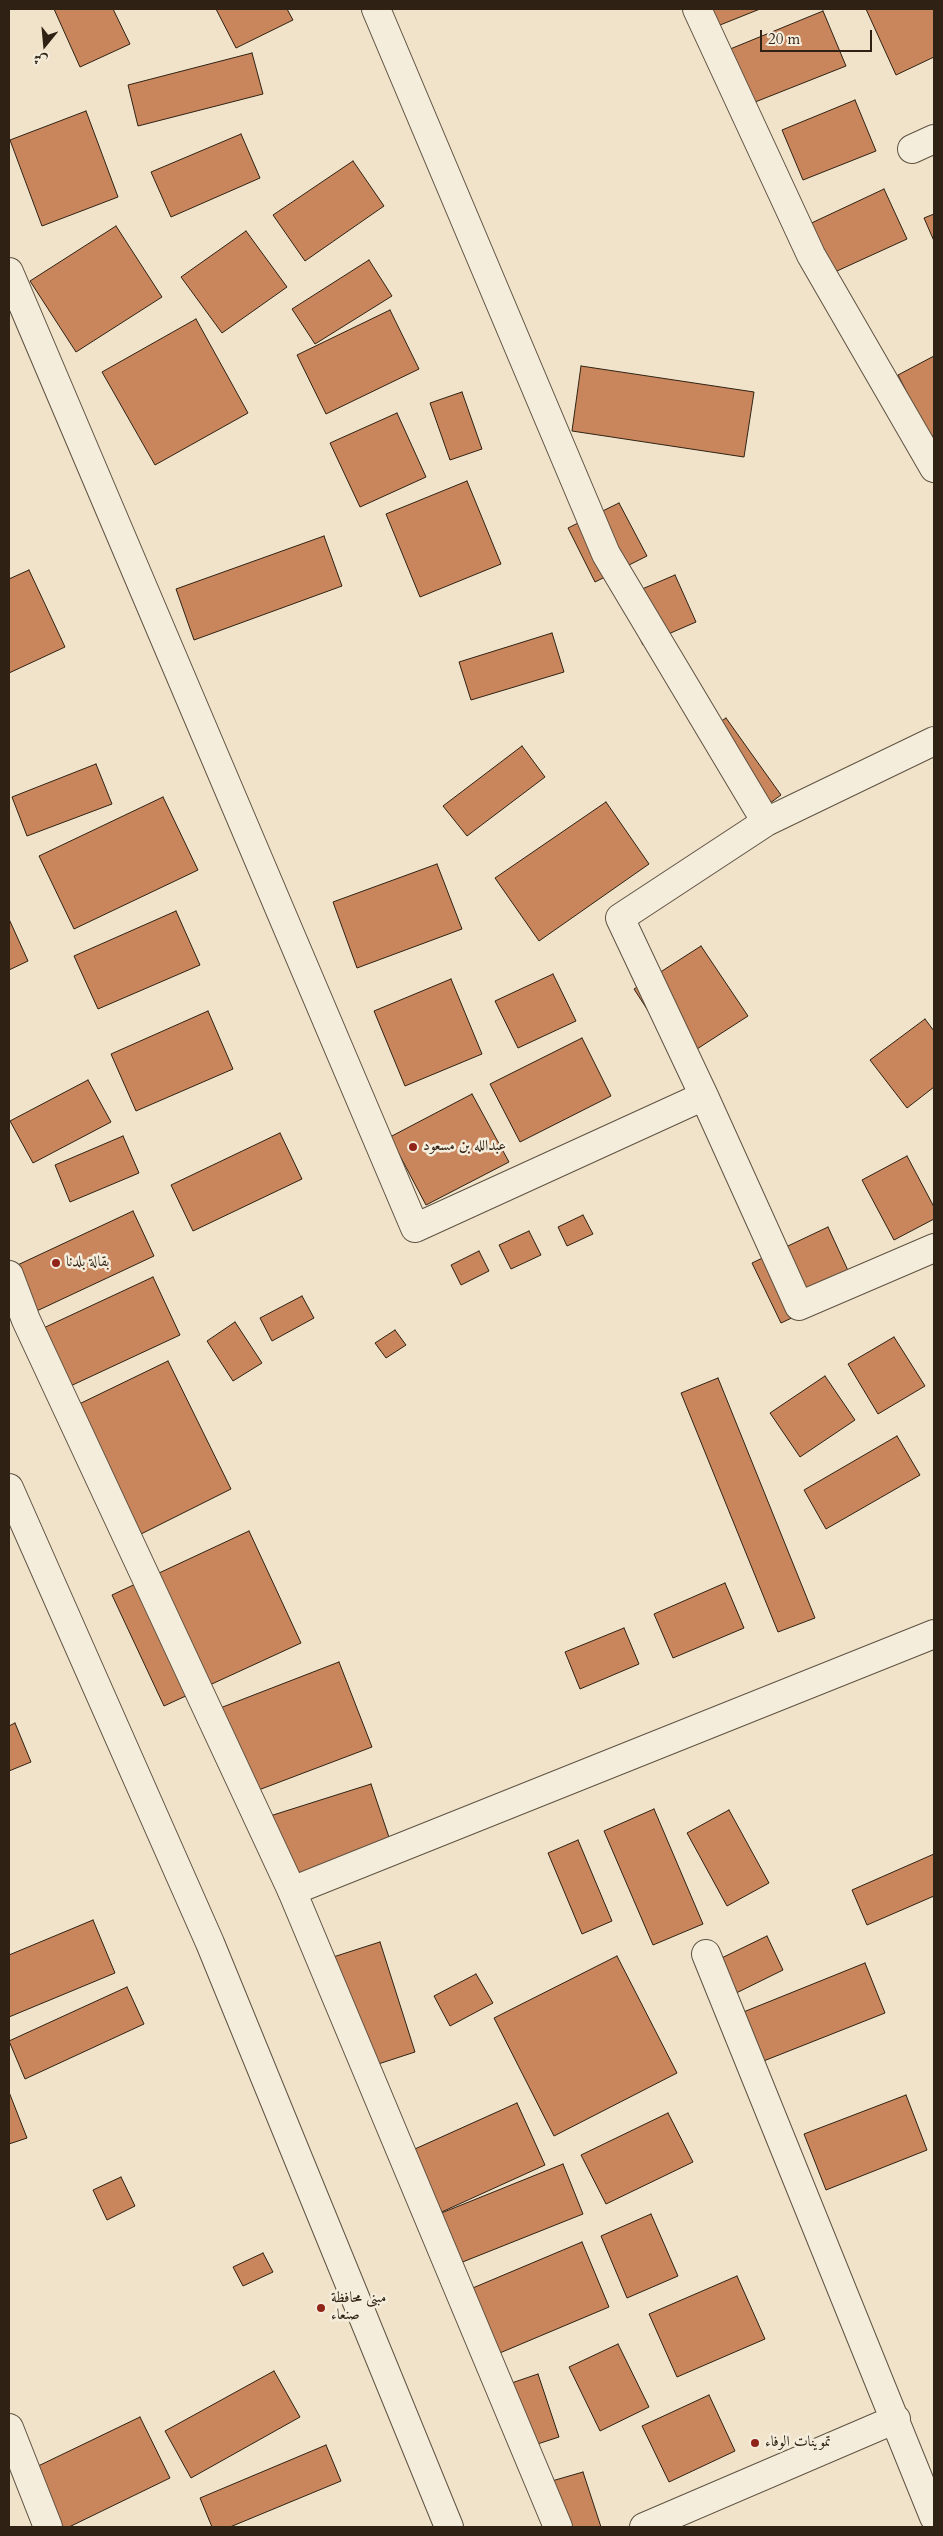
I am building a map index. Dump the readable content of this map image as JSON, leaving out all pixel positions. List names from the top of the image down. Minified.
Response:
{"places":["عبدالله بن مسعود","بقالة بلدنا","مبنى محافظة صنعاء","تموينات الوفاء"],"scale_bar":"20 m","north":"bottom"}
